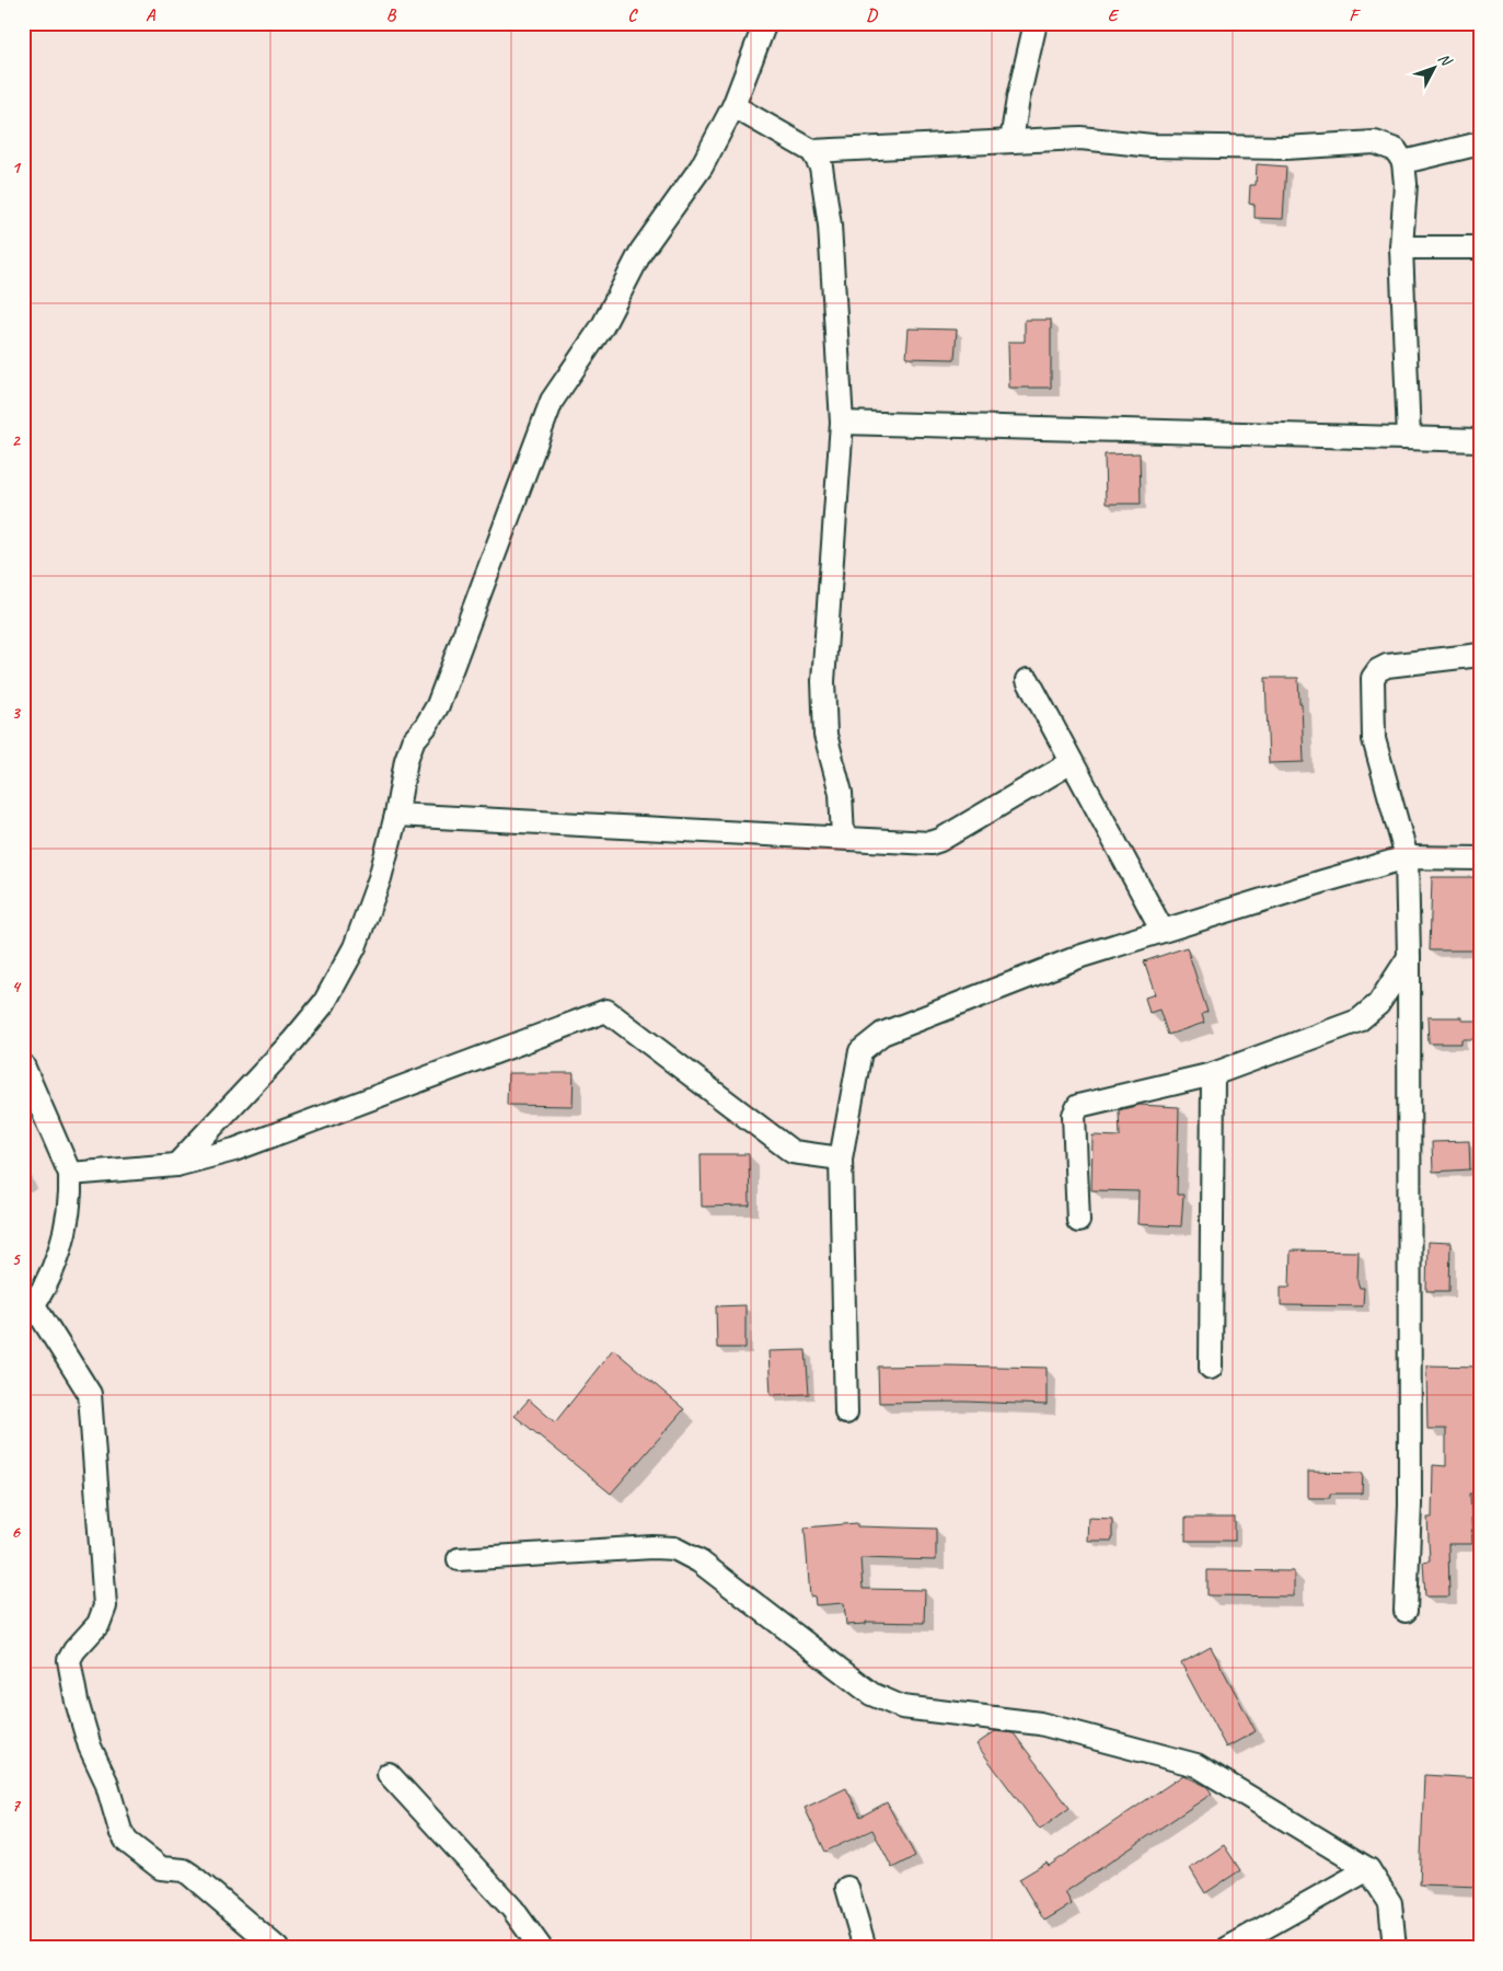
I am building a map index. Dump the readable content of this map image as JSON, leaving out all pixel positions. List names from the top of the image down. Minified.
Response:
{"north":"top right","grid":{"columns":["A","B","C","D","E","F"],"rows":["1","2","3","4","5","6","7"]}}
